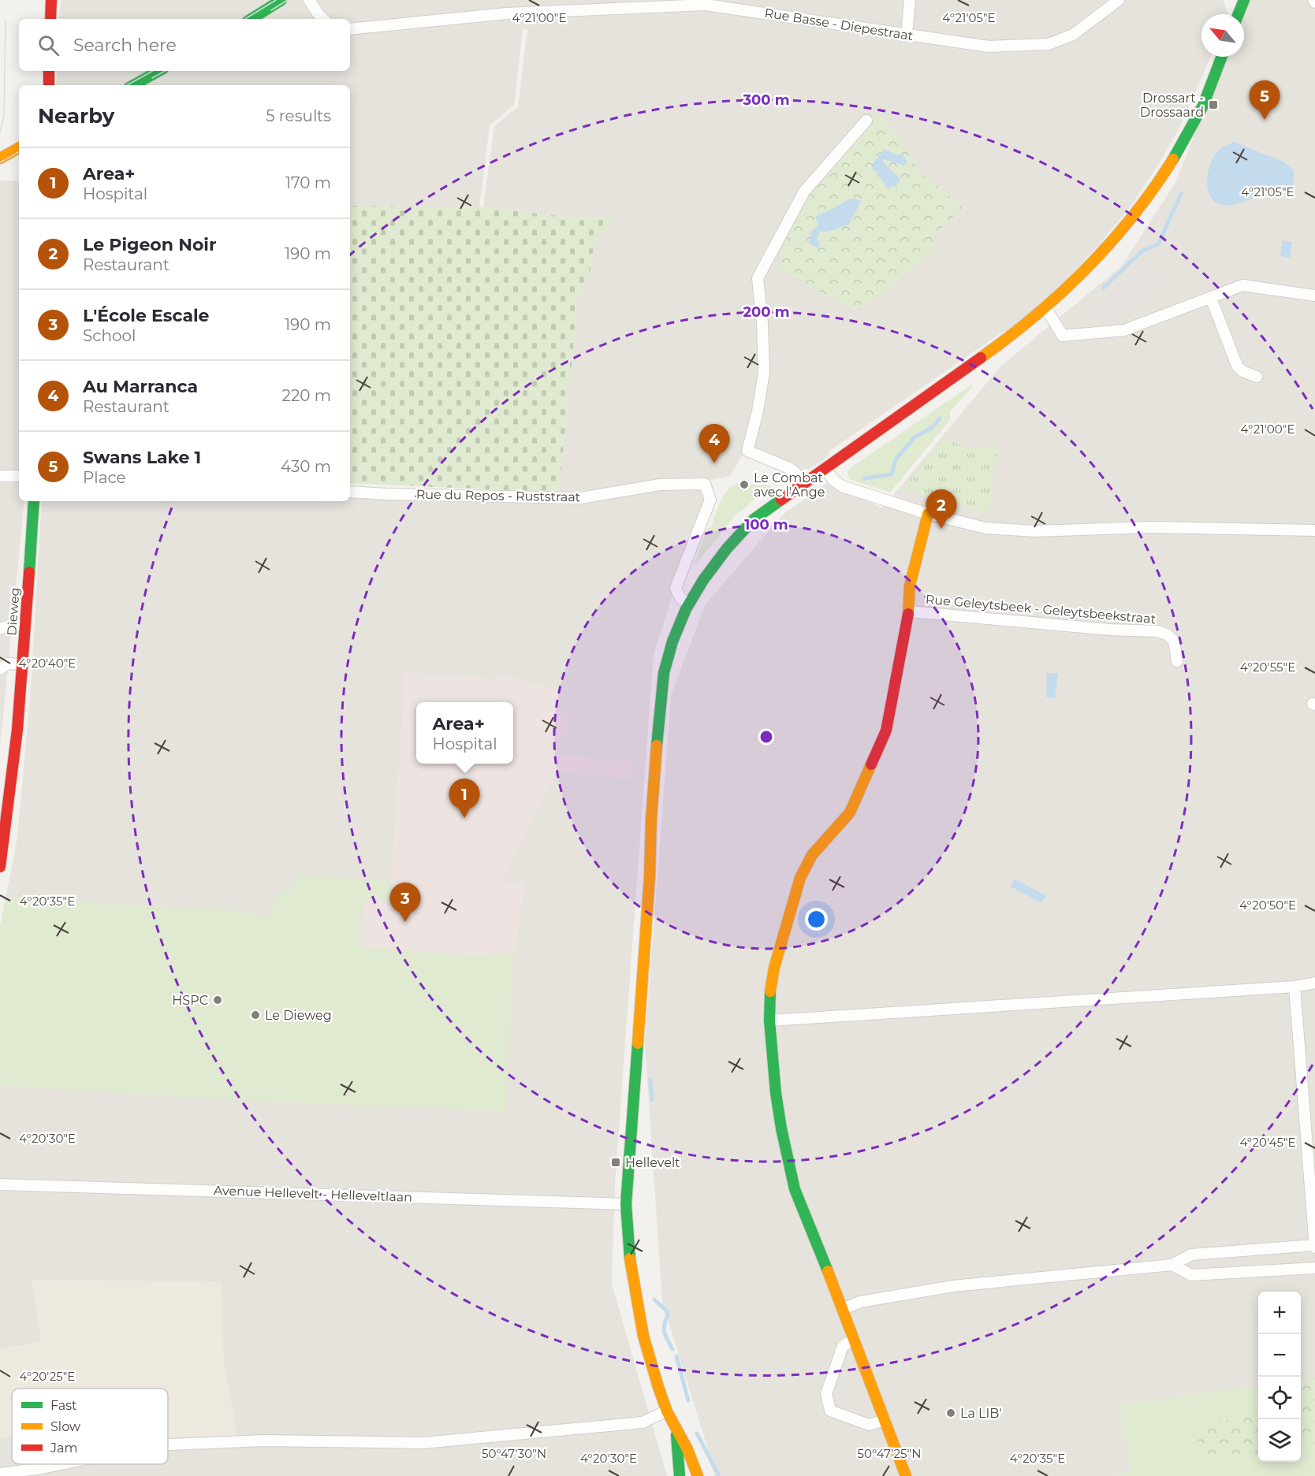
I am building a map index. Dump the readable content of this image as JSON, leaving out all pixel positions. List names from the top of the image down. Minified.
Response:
{"streets":{"main road":["Rue Geleytsbeek - Geleytsbeekstraat","Dieweg"],"street":["Rue Basse - Diepestraat","Rue du Repos - Ruststraat","Avenue Hellevelt - Helleveltlaan"]},"places":{"transit":["Drossart - Drossaard","Hellevelt"],"other":["Le Combat avec l'Ange","HSPC","Le Dieweg","La LIB'"]},"legend":["Fast","Slow","Jam"],"north":"top left","page":{"search":"Search here","pins":["5","4","2","1","3"],"heading":["Nearby","5 results"],"list":[{"mark":"1","name":"Area+","note":"Hospital","value":"170 m"},{"mark":"2","name":"Le Pigeon Noir","note":"Restaurant","value":"190 m"},{"mark":"3","name":"L'École Escale","note":"School","value":"190 m"},{"mark":"4","name":"Au Marranca","note":"Restaurant","value":"220 m"},{"mark":"5","name":"Swans Lake 1","note":"Place","value":"430 m"}],"popup":["Area+","Hospital"],"map_buttons":["+","−"]},"coordinates":["4°21'00\"E","4°21'05\"E","4°20'40\"E","4°20'55\"E","4°20'35\"E","4°20'50\"E","4°20'30\"E","4°20'45\"E","4°20'25\"E","50°47'30\"N","50°47'25\"N"],"rings":["300 m","200 m","100 m"]}
